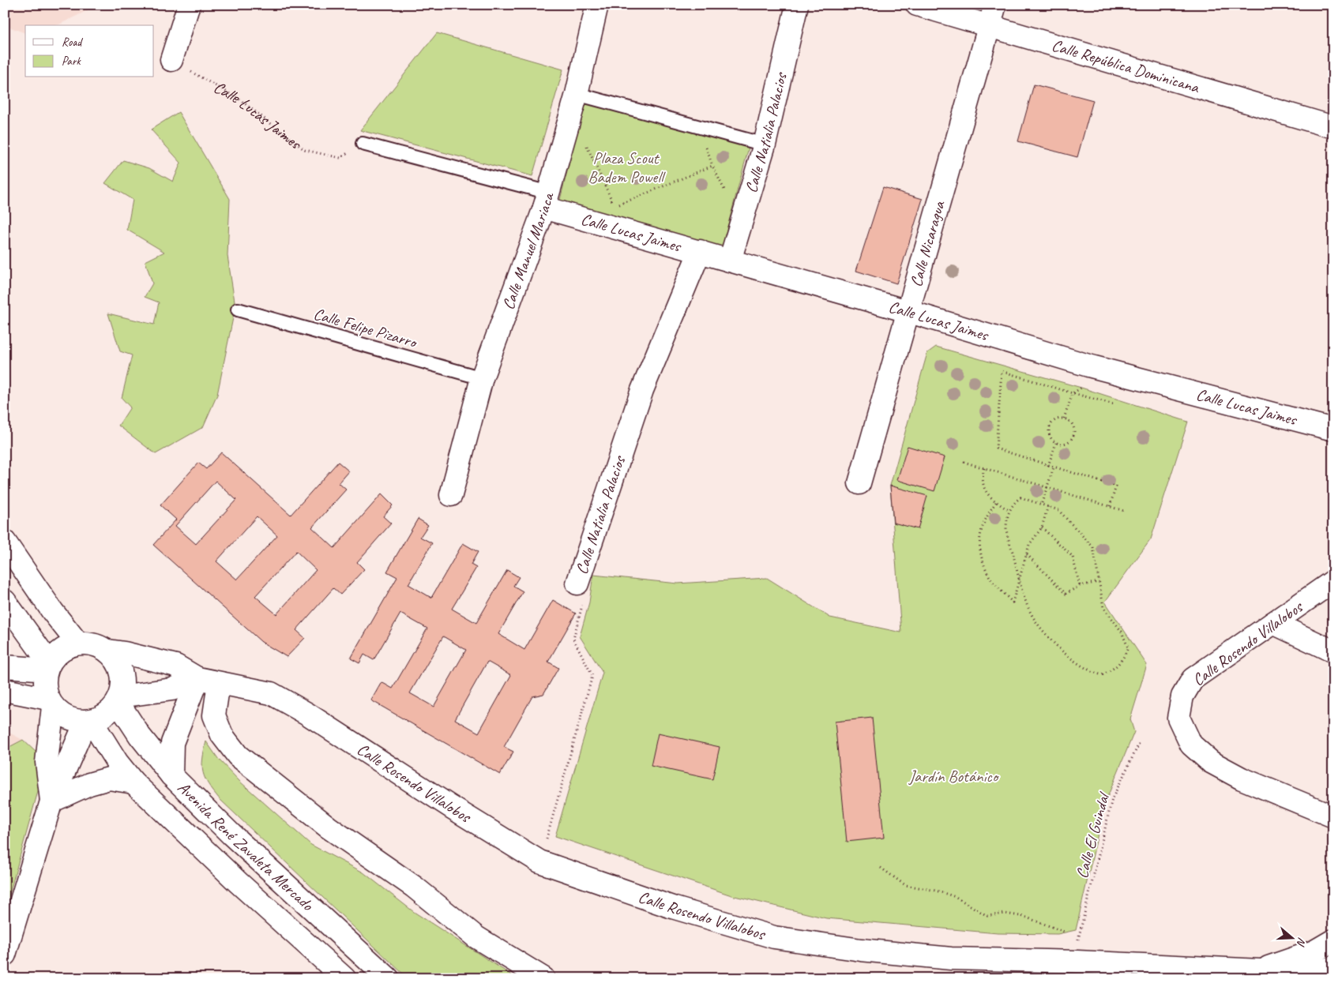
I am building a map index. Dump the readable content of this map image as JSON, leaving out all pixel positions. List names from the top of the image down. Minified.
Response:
{"streets":{"main road":["Calle República Dominicana","Calle Lucas Jaimes","Calle Natialia Palacios","Calle Nicaragua","Calle Manuel Mariaca","Calle Rosendo Villalobos","Avenida René Zavaleta Mercado"],"lane":["Calle Felipe Pizarro"],"path":["Calle El Guindal"]},"crossings":[["Calle República Dominicana","Calle Nicaragua"],["Calle Lucas Jaimes","Calle Natialia Palacios"],["Calle Lucas Jaimes","Calle Nicaragua"],["Calle Lucas Jaimes","Calle Manuel Mariaca"],["Calle Manuel Mariaca","Calle Felipe Pizarro"],["Calle Rosendo Villalobos","Avenida René Zavaleta Mercado"]],"parks":["Plaza Scout Badem Powell","Jardín Botánico"],"legend":["Road","Park"],"north":"right"}
